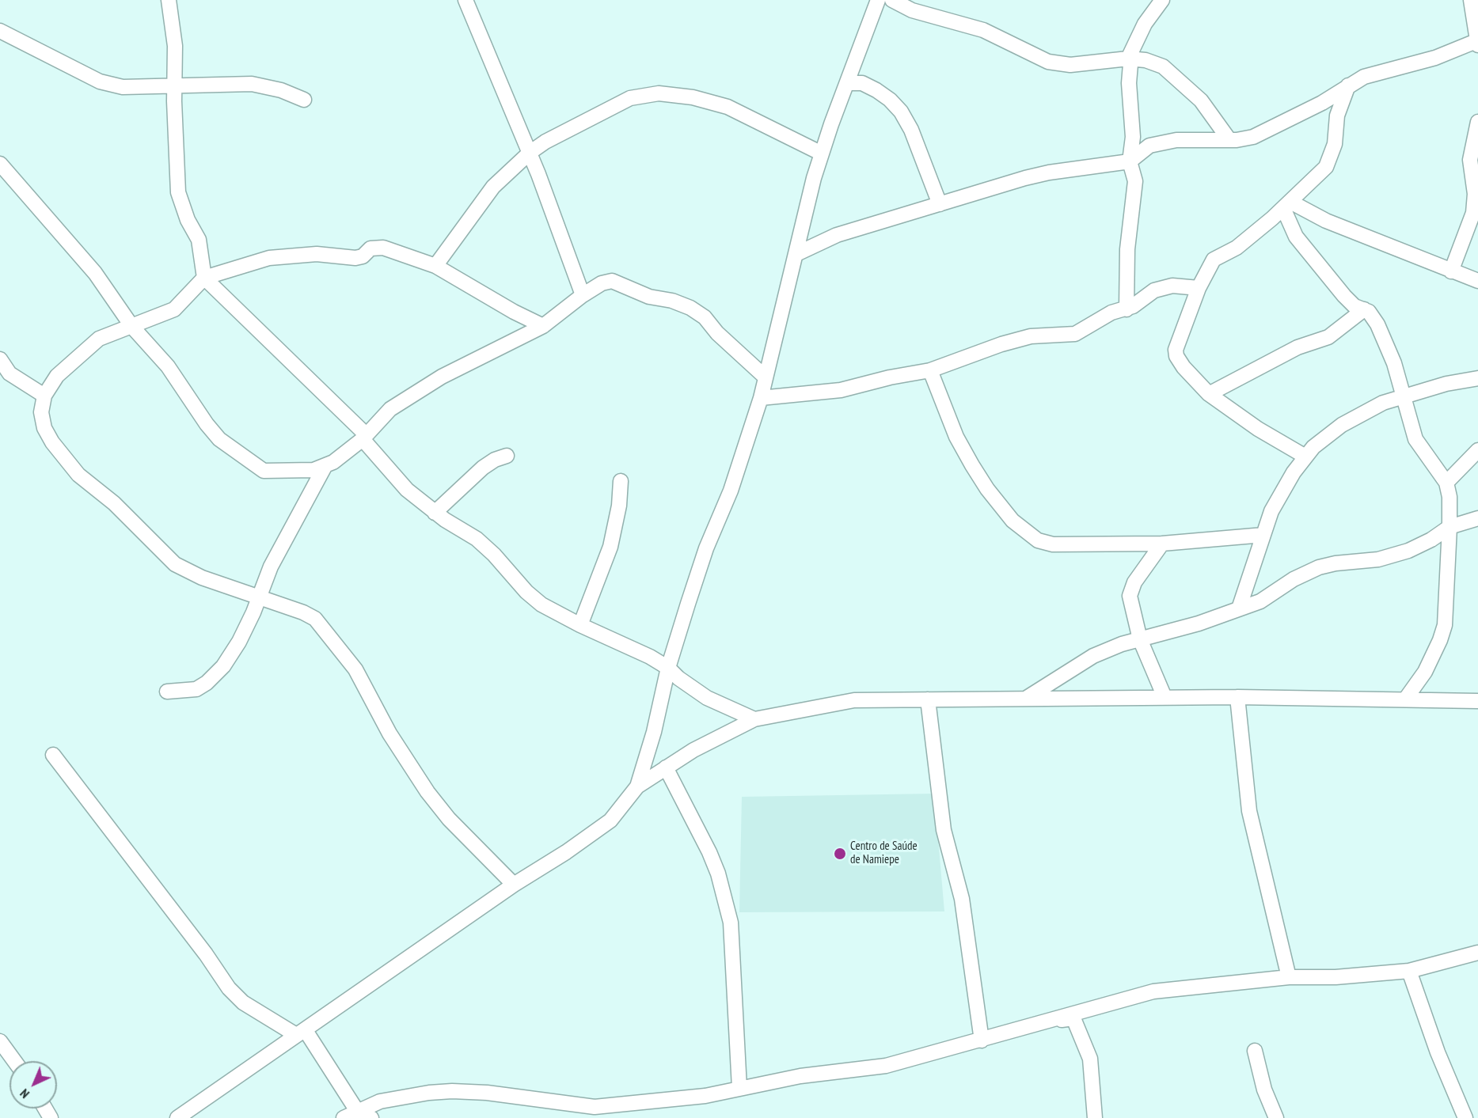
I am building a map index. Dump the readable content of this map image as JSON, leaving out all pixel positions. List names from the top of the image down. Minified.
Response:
{"places":["Centro de Saúde de Namiepe"],"north":"bottom left"}
